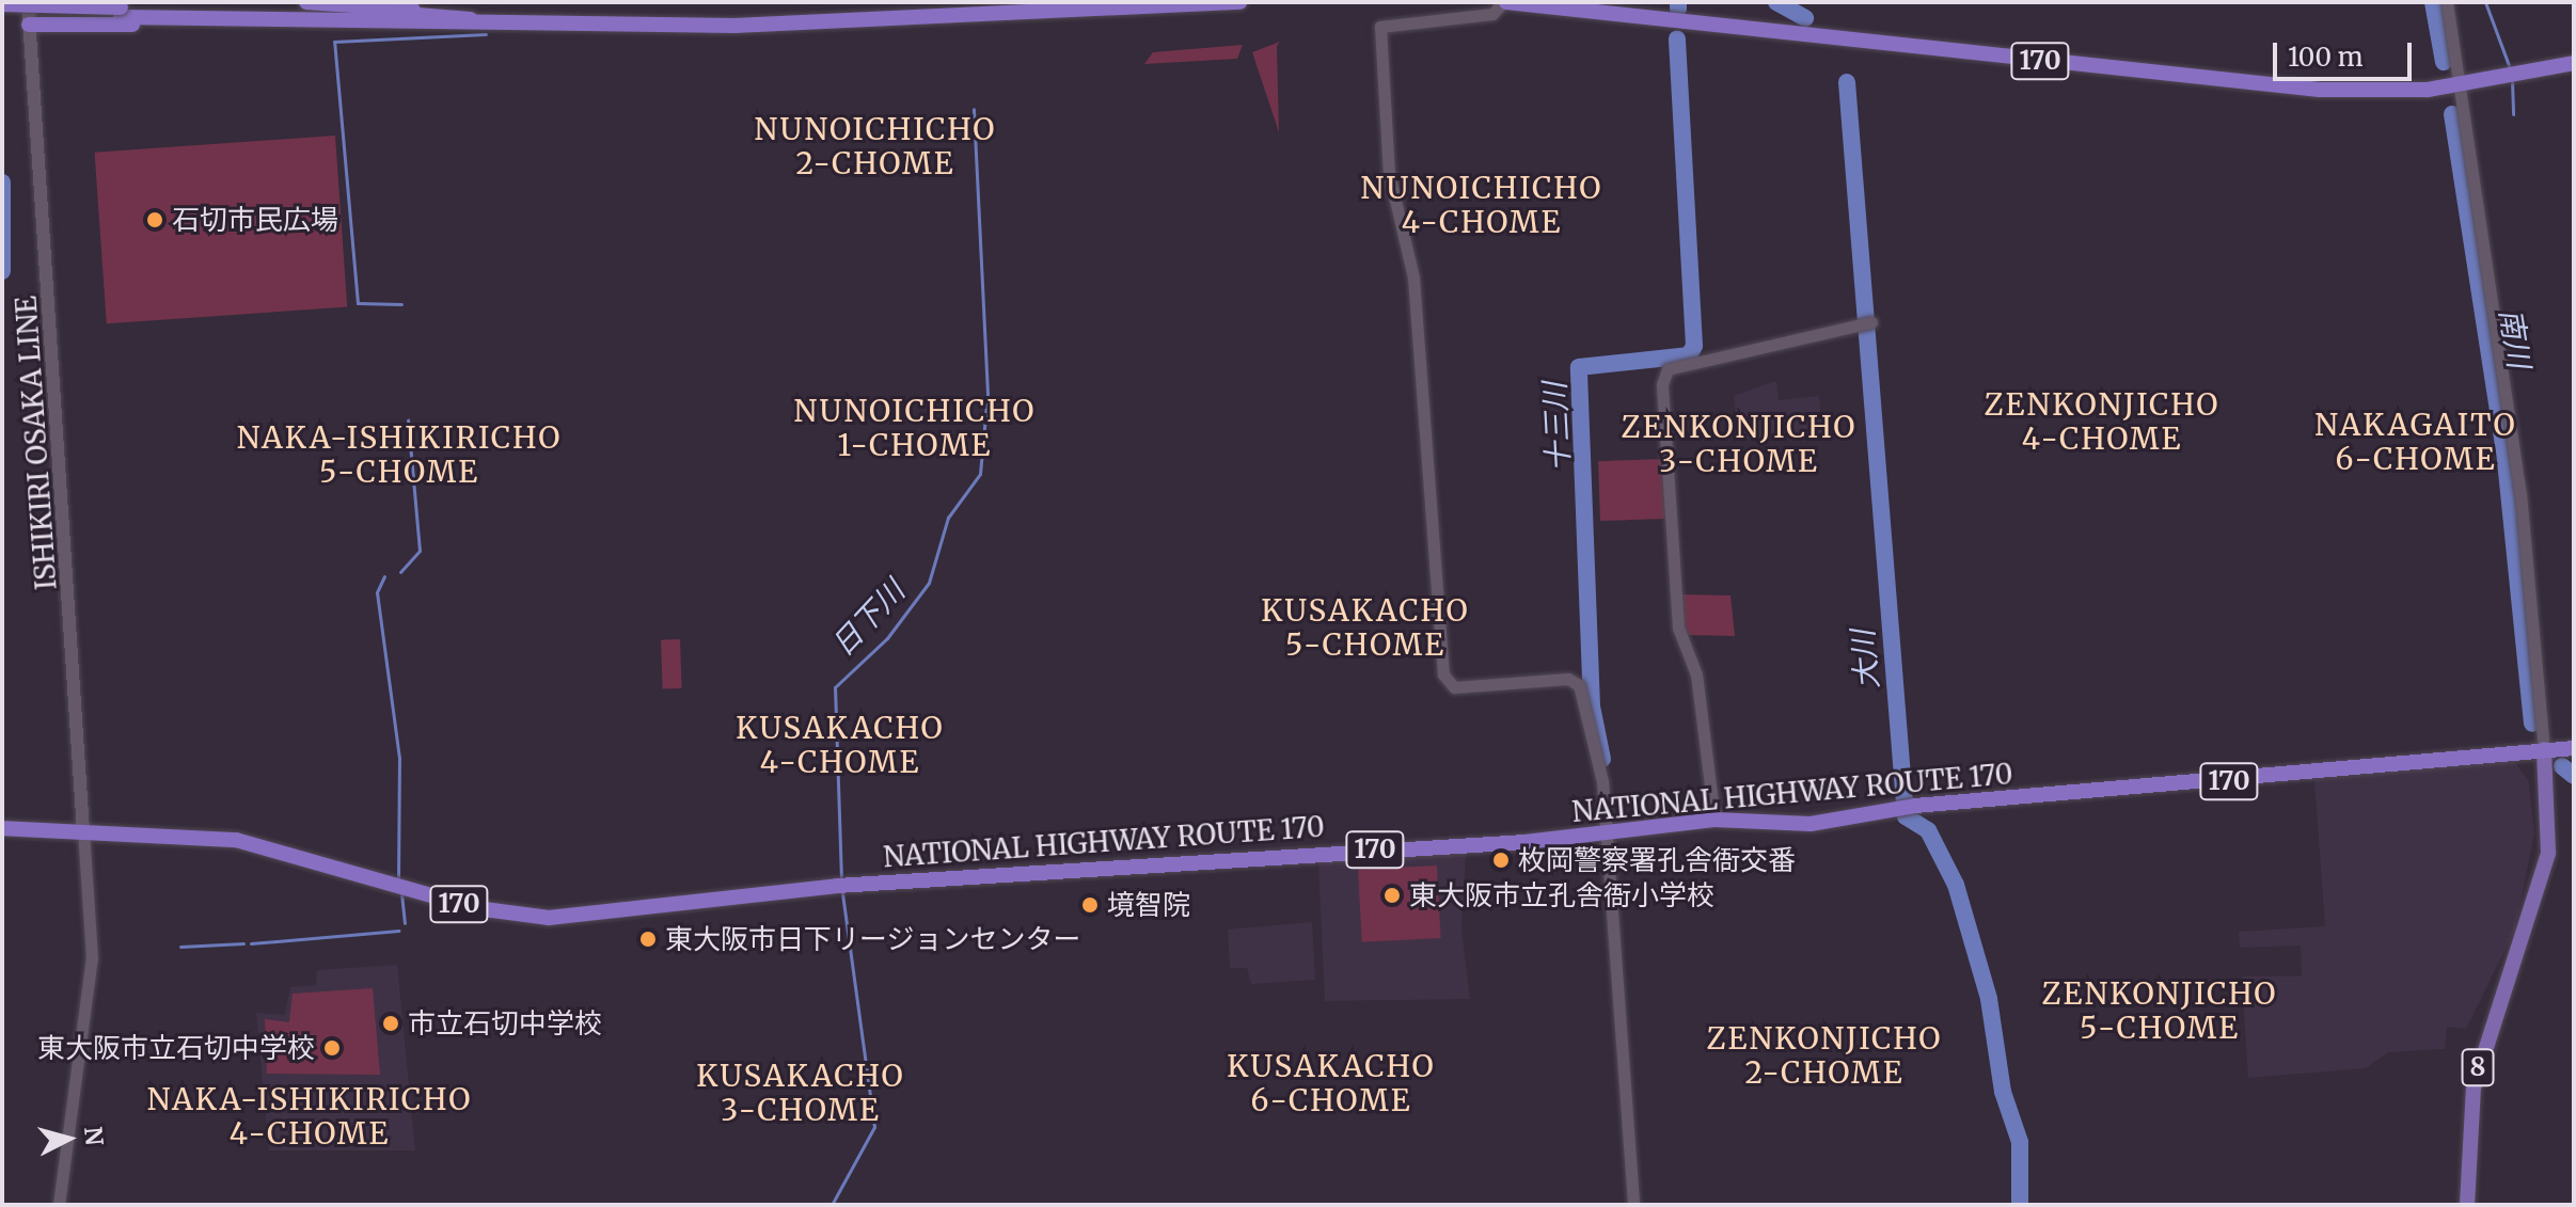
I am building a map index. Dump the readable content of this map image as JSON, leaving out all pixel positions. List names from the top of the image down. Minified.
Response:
{"streets":{"highway":["170","NATIONAL HIGHWAY ROUTE 170"],"main road":["ISHIKIRI OSAKA LINE","8"]},"crossings":[["ISHIKIRI OSAKA LINE","NATIONAL HIGHWAY ROUTE 170"],["NATIONAL HIGHWAY ROUTE 170","8"]],"districts":["NUNOICHICHO 2-CHOME","NUNOICHICHO 4-CHOME","ZENKONJICHO 4-CHOME","NUNOICHICHO 1-CHOME","NAKAGAITO 6-CHOME","ZENKONJICHO 3-CHOME","NAKA-ISHIKIRICHO 5-CHOME","KUSAKACHO 5-CHOME","KUSAKACHO 4-CHOME","ZENKONJICHO 5-CHOME","ZENKONJICHO 2-CHOME","KUSAKACHO 6-CHOME","KUSAKACHO 3-CHOME","NAKA-ISHIKIRICHO 4-CHOME"],"water":["南川","十三川","日下川","大川"],"places":["石切市民広場","枚岡警察署孔舎衙交番","東大阪市立孔舎衙小学校","境智院","東大阪市日下リージョンセンター","市立石切中学校","東大阪市立石切中学校"],"scale_bar":"100 m","north":"right"}
